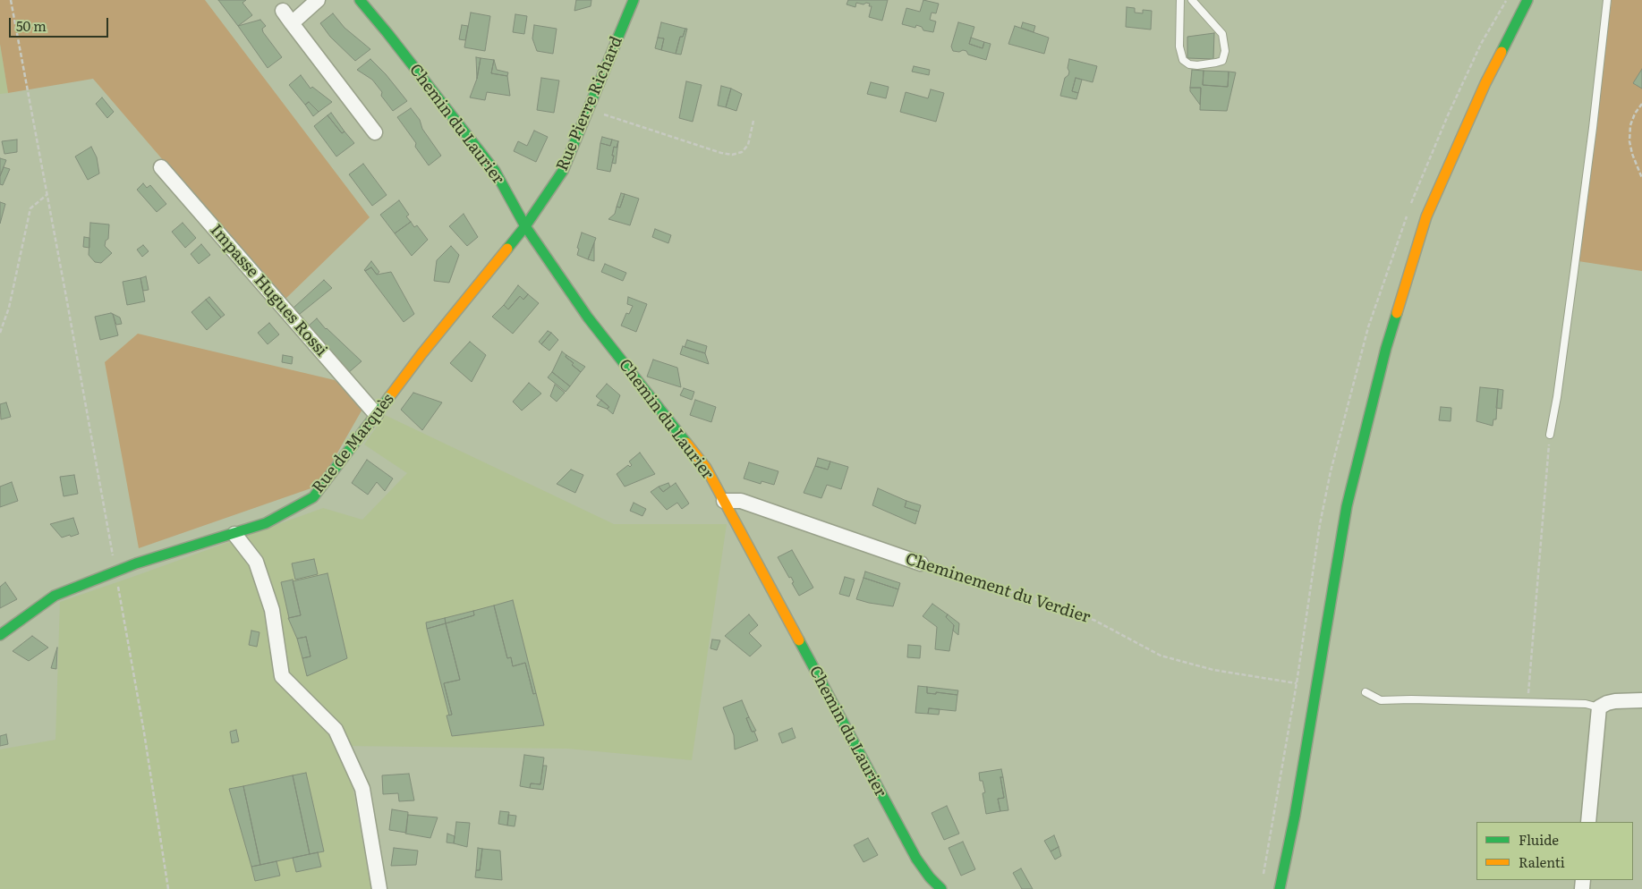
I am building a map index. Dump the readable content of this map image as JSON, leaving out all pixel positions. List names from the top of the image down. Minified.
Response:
{"streets":{"street":["Rue Pierre Richard","Chemin du Laurier","Impasse Hugues Rossi","Rue de Marquès","Cheminement du Verdier"]},"crossings":[["Rue Pierre Richard","Chemin du Laurier"],["Rue Pierre Richard","Rue de Marquès"],["Chemin du Laurier","Rue de Marquès"],["Chemin du Laurier","Cheminement du Verdier"],["Impasse Hugues Rossi","Rue de Marquès"]],"legend":["Fluide","Ralenti"],"scale_bar":"50 m"}
